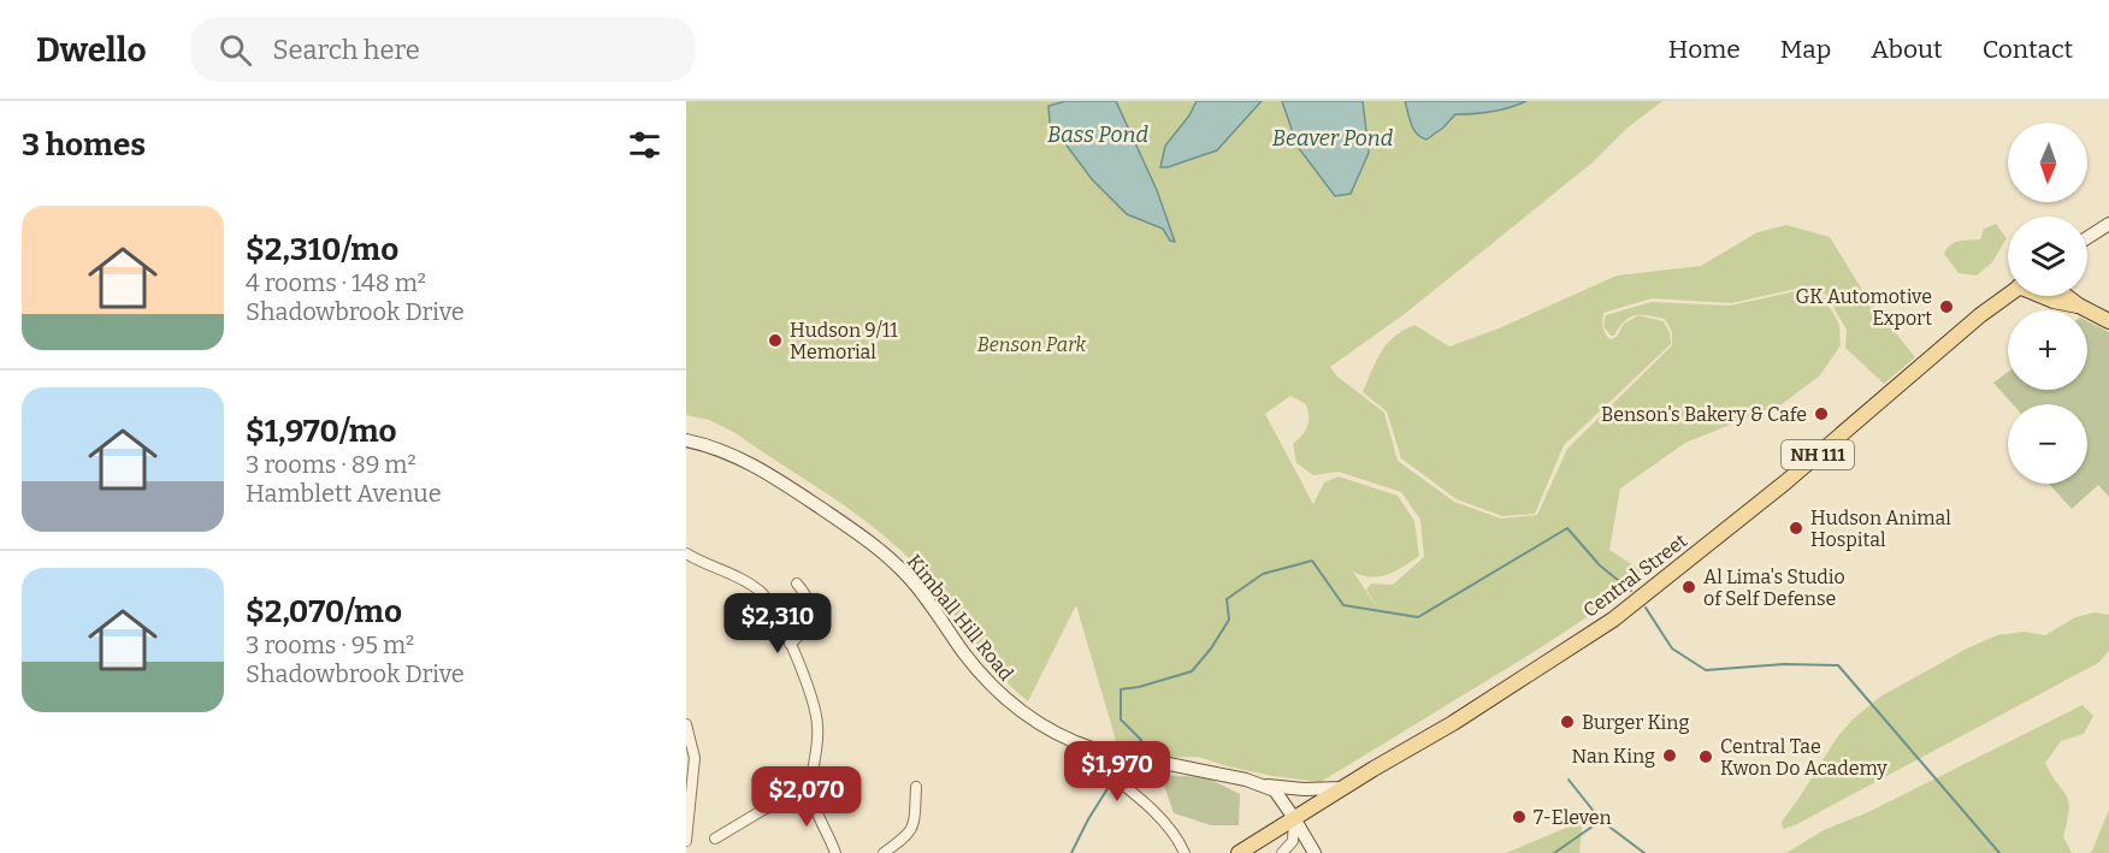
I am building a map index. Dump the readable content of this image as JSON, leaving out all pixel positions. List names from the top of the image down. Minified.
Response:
{"streets":{"main road":["NH 111","Central Street"],"street":["Kimball Hill Road"]},"crossings":[["Central Street","Kimball Hill Road"]],"water":["Bass Pond","Beaver Pond"],"parks":["Benson Park"],"places":["GK Automotive Export","Hudson 9/11 Memorial","Benson's Bakery & Cafe","Hudson Animal Hospital","Al Lima's Studio of Self Defense","Burger King","Nan King","Central Tae Kwon Do Academy","7-Eleven"],"north":"bottom","page":{"header":"Dwello","search":"Search here","nav":["Home","Map","About","Contact"],"heading":"3 homes","map_buttons":["+","−"],"list":[{"name":"$2,310/mo","note":"4 rooms · 148 m² · Shadowbrook Drive"},{"name":"$1,970/mo","note":"3 rooms · 89 m² · Hamblett Avenue"},{"name":"$2,070/mo","note":"3 rooms · 95 m² · Shadowbrook Drive"}],"price":["$2,310","$1,970","$2,070"]}}
